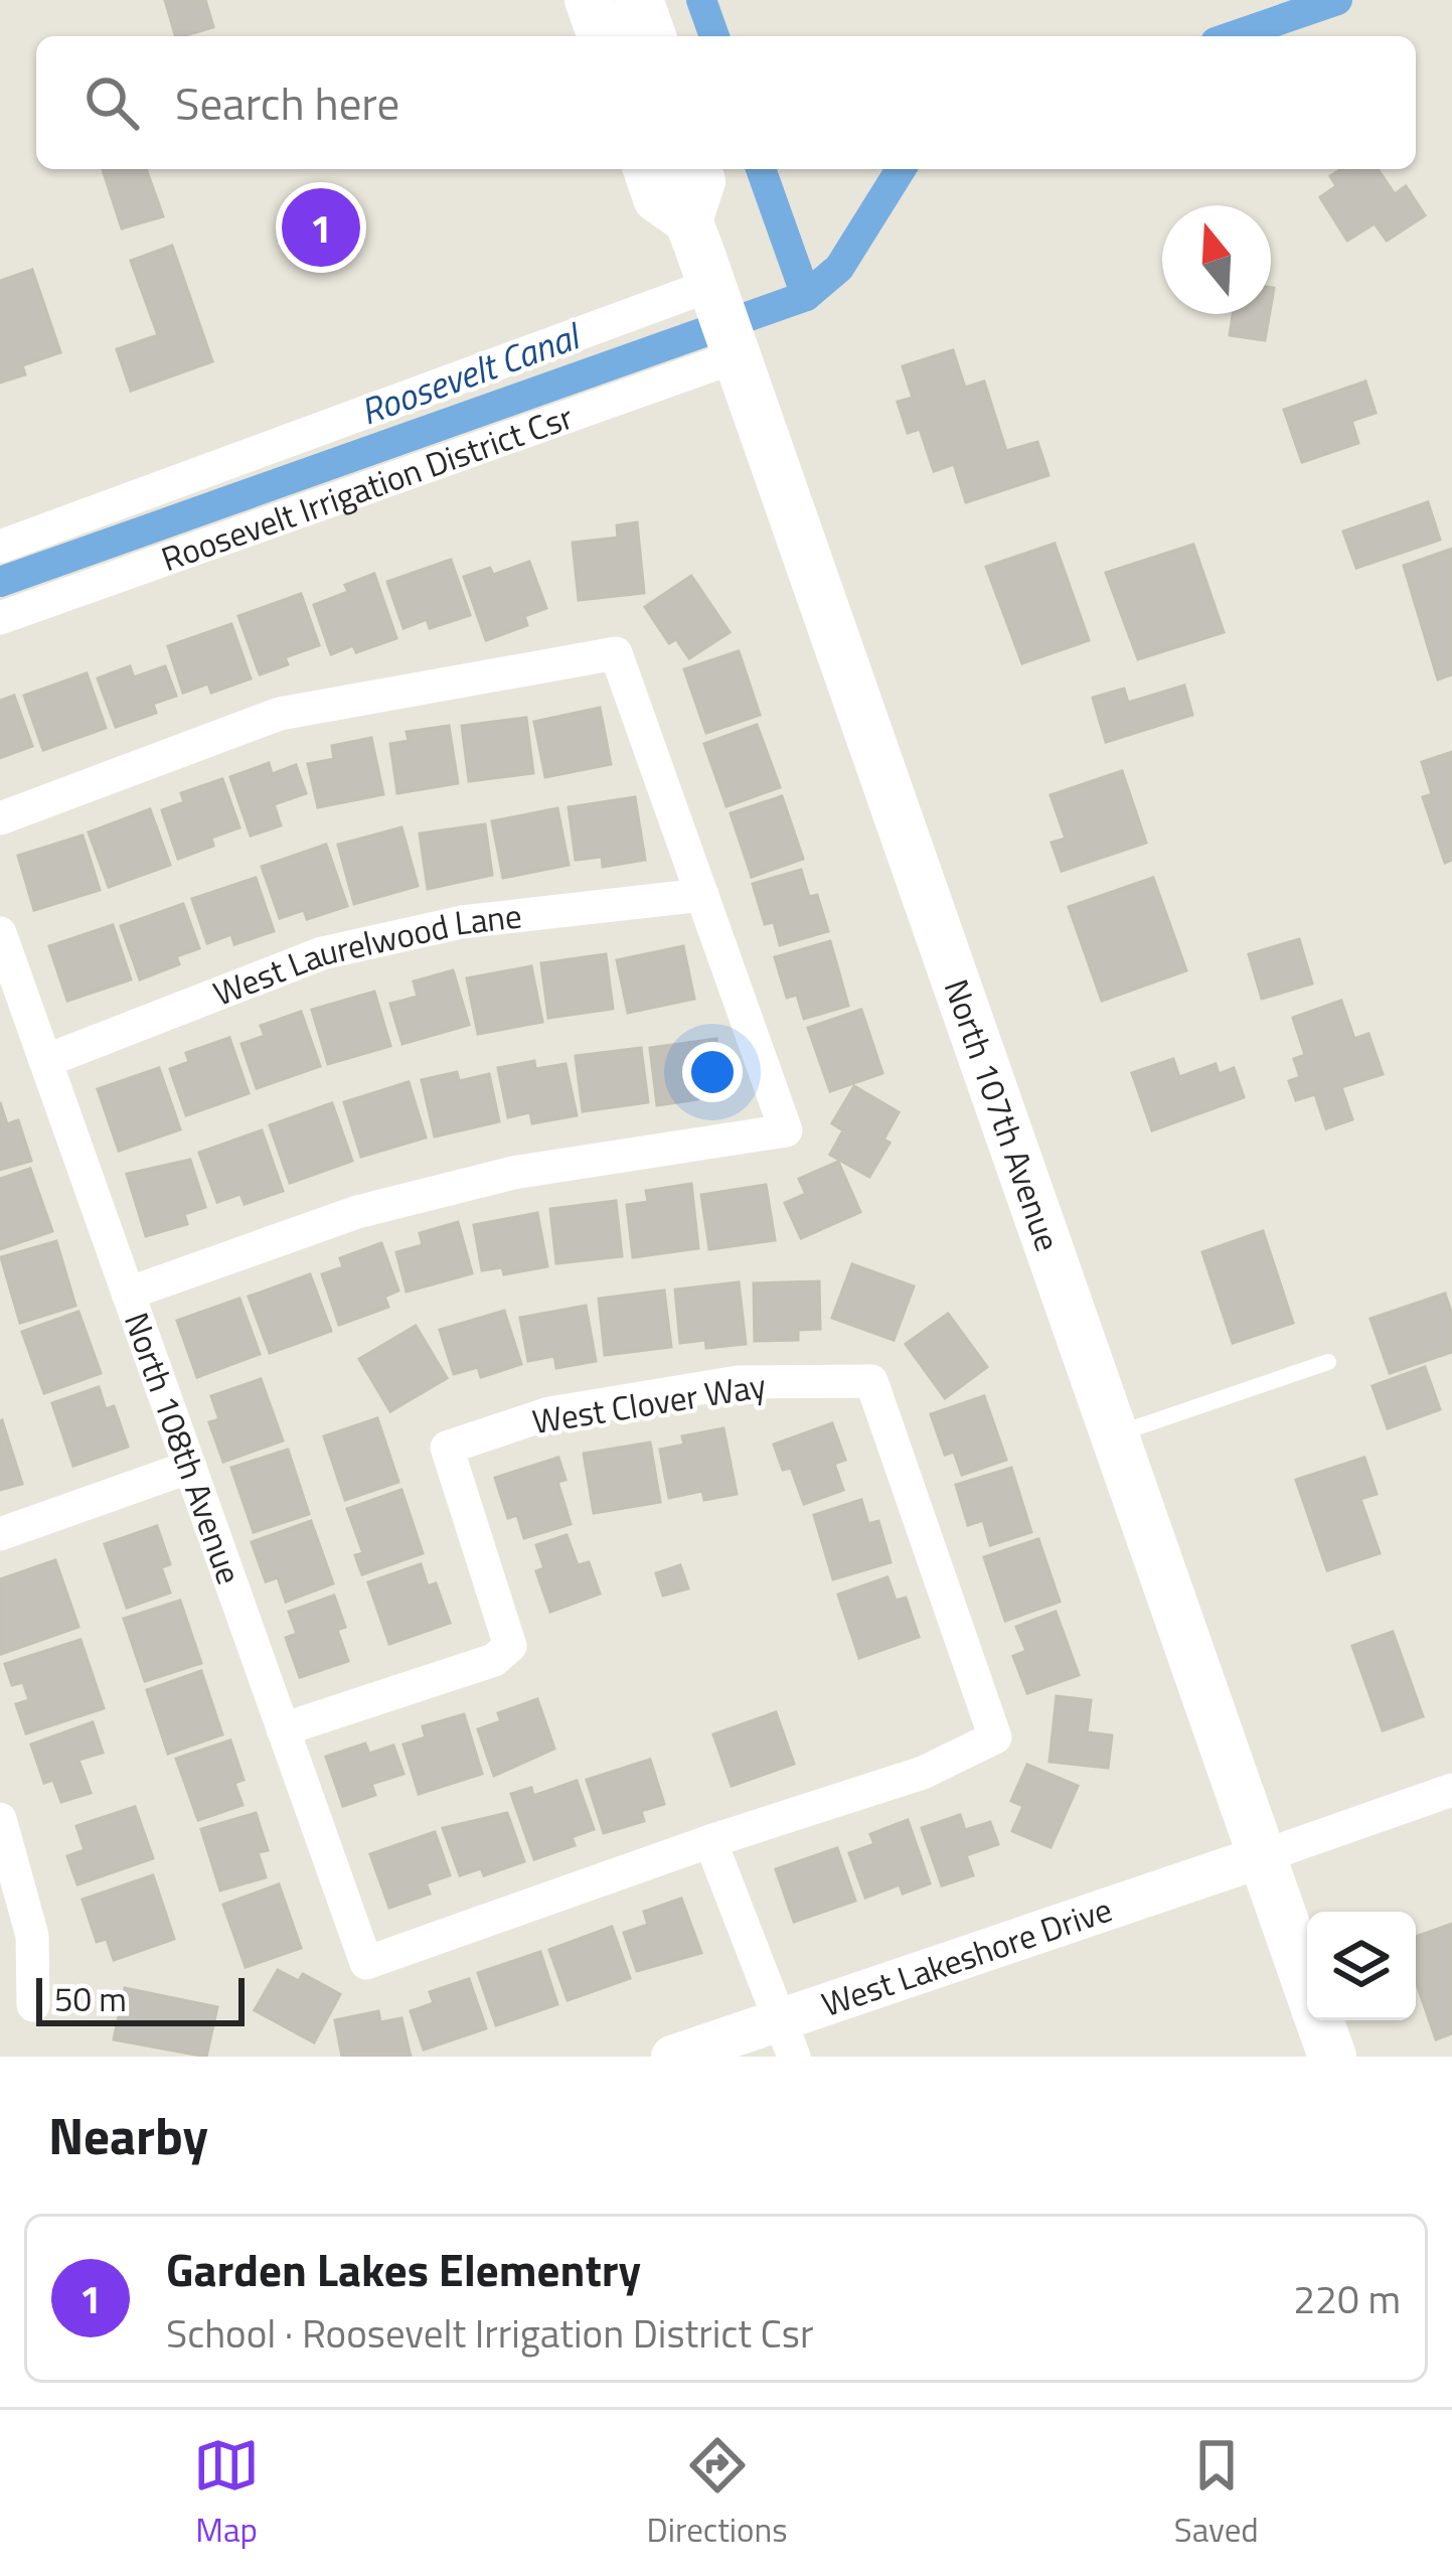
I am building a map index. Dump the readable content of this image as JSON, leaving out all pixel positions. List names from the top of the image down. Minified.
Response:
{"streets":{"main road":["North 107th Avenue"],"street":["Roosevelt Irrigation District Csr","West Laurelwood Lane","West Clover Way","North 108th Avenue","West Lakeshore Drive"]},"crossings":[["Roosevelt Irrigation District Csr","North 107th Avenue"],["West Laurelwood Lane","North 108th Avenue"],["North 107th Avenue","West Lakeshore Drive"],["West Clover Way","North 108th Avenue"]],"water":["Roosevelt Canal"],"scale_bar":"50 m","north":"top","page":{"search":"Search here","pins":"1","scale":"50 m","heading":"Nearby","list":[{"mark":"1","name":"Garden Lakes Elementry","note":"School · Roosevelt Irrigation District Csr","value":"220 m"}],"nav":["Map","Directions","Saved"]}}
